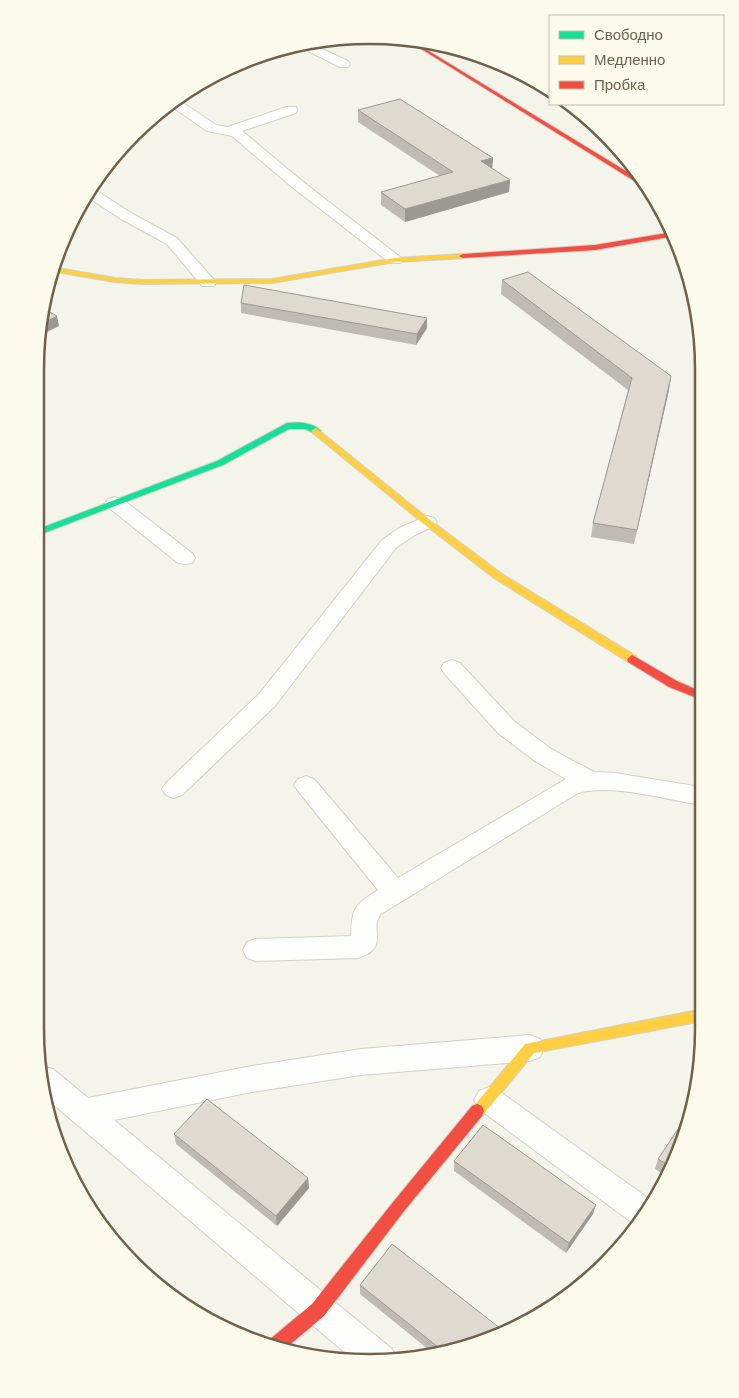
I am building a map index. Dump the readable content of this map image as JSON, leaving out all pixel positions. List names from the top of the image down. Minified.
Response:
{"legend":["Свободно","Медленно","Пробка"]}
